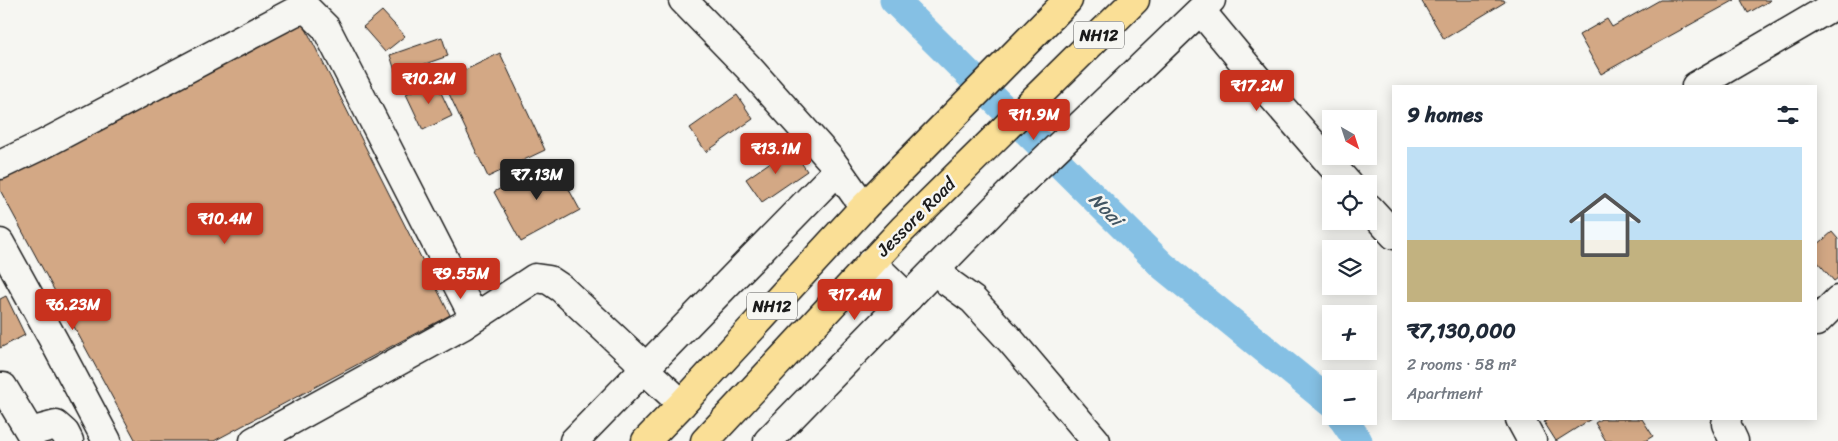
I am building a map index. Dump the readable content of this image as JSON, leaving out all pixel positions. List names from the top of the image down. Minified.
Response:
{"streets":{"highway":["NH12","Jessore Road"]},"water":["Noai"],"north":"bottom right","page":{"price":["₹10.2M","₹17.2M","₹11.9M","₹13.1M","₹7.13M","₹10.4M","₹9.55M","₹17.4M","₹6.23M"],"heading":"9 homes","map_buttons":["+","−"],"list":[{"name":"₹7,130,000","note":"2 rooms · 58 m² · Apartment"}]}}
